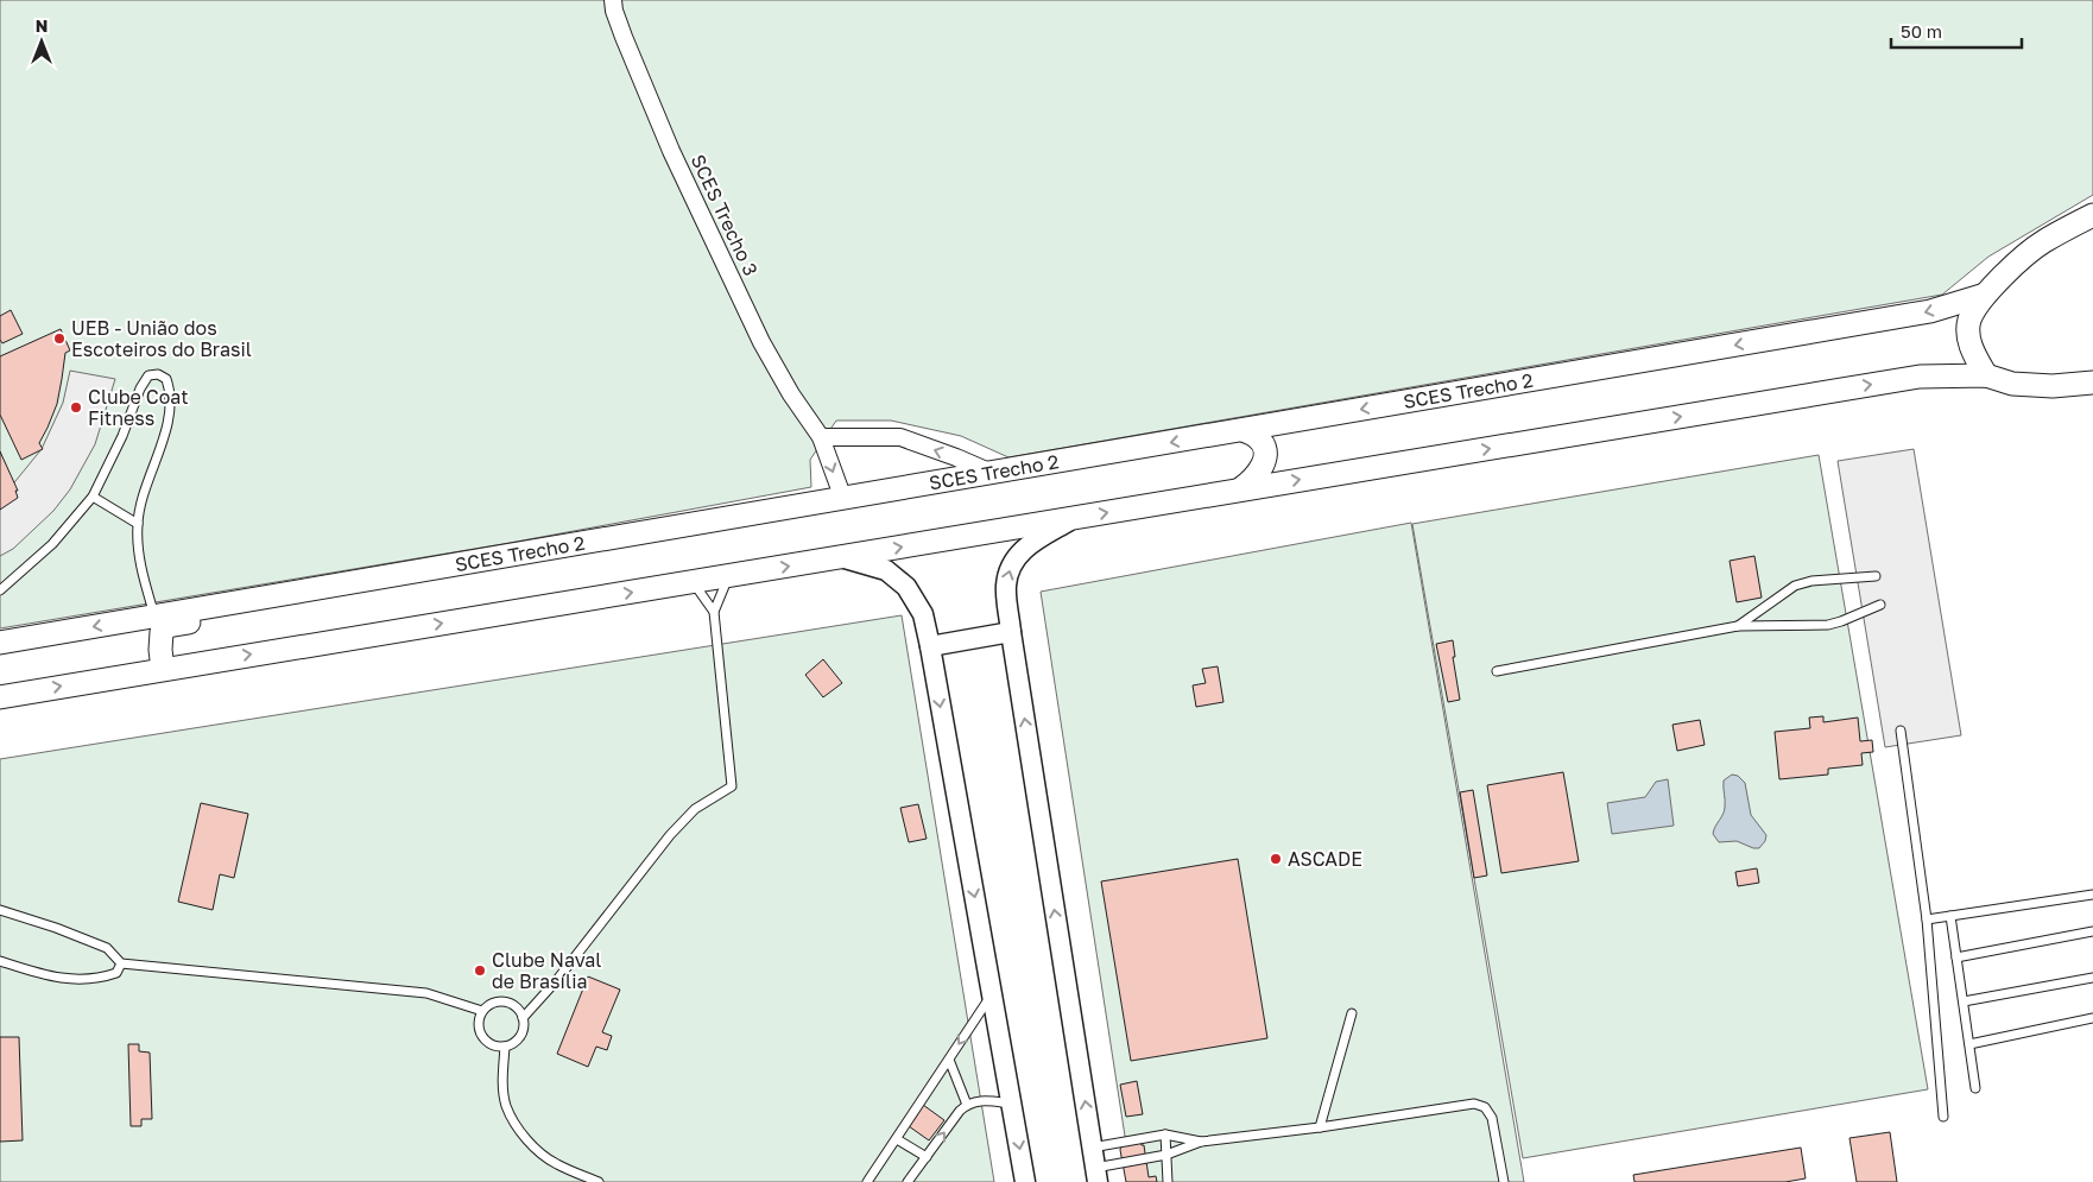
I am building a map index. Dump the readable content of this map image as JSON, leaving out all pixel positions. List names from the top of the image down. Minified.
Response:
{"streets":{"main road":["SCES Trecho 2"],"street":["SCES Trecho 3"]},"crossings":[["SCES Trecho 3","SCES Trecho 2"]],"places":["UEB - União dos Escoteiros do Brasil","Clube Coat Fitness","ASCADE","Clube Naval de Brasília"],"scale_bar":"50 m","north":"top"}
